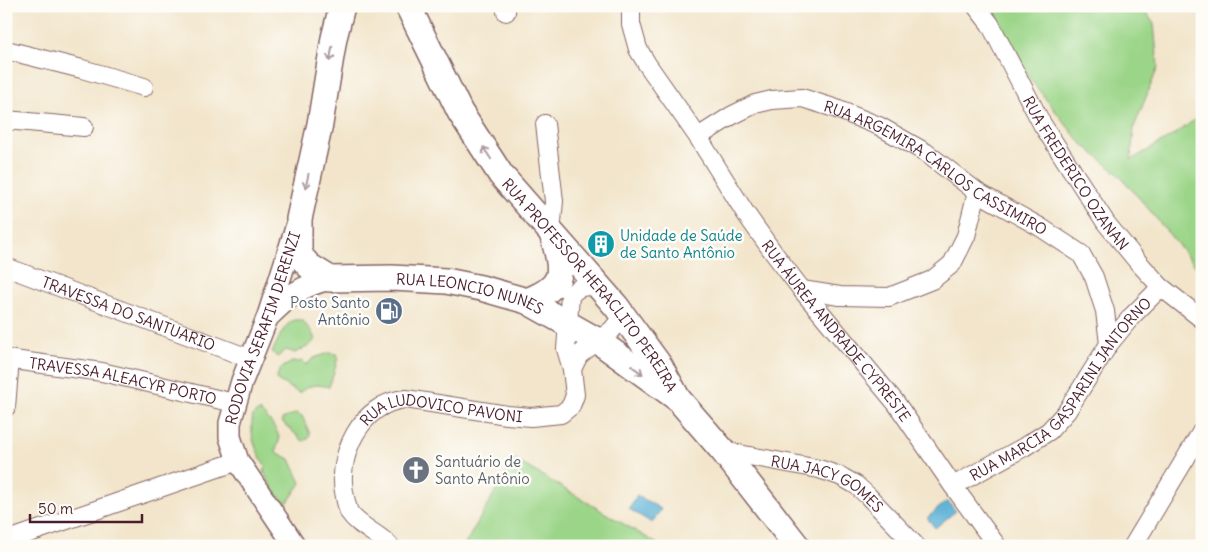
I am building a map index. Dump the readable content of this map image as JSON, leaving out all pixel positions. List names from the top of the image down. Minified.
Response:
{"streets":{"main road":["RUA PROFESSOR HERACLITO PEREIRA","RUA LEONCIO NUNES","RODOVIA SERAFIM DERENZI"],"street":["RUA ARGEMIRA CARLOS CASSIMIRO","RUA FREDERICO OZANAN","TRAVESSA DO SANTUARIO","RUA ÁUREA ANDRADE CYPRESTE","TRAVESSA ALEACYR PORTO","RUA MARCIA GASPARINI JANTORNO","RUA LUDOVICO PAVONI","RUA JACY GOMES"]},"crossings":[["RUA ARGEMIRA CARLOS CASSIMIRO","RUA ÁUREA ANDRADE CYPRESTE"],["RUA ARGEMIRA CARLOS CASSIMIRO","RUA MARCIA GASPARINI JANTORNO"],["RUA FREDERICO OZANAN","RUA MARCIA GASPARINI JANTORNO"],["RUA PROFESSOR HERACLITO PEREIRA","RUA LEONCIO NUNES"],["RUA PROFESSOR HERACLITO PEREIRA","RUA LUDOVICO PAVONI"],["RUA PROFESSOR HERACLITO PEREIRA","RUA JACY GOMES"],["RUA LEONCIO NUNES","RODOVIA SERAFIM DERENZI"],["RUA LEONCIO NUNES","RUA LUDOVICO PAVONI"],["TRAVESSA DO SANTUARIO","RODOVIA SERAFIM DERENZI"],["RODOVIA SERAFIM DERENZI","TRAVESSA ALEACYR PORTO"],["RUA ÁUREA ANDRADE CYPRESTE","RUA MARCIA GASPARINI JANTORNO"]],"one_way":["RUA PROFESSOR HERACLITO PEREIRA","RODOVIA SERAFIM DERENZI"],"places":{"building":["Unidade de Saúde de Santo Antônio"],"fuel station":["Posto Santo Antônio"],"church":["Santuário de Santo Antônio"]},"scale_bar":"50 m"}
